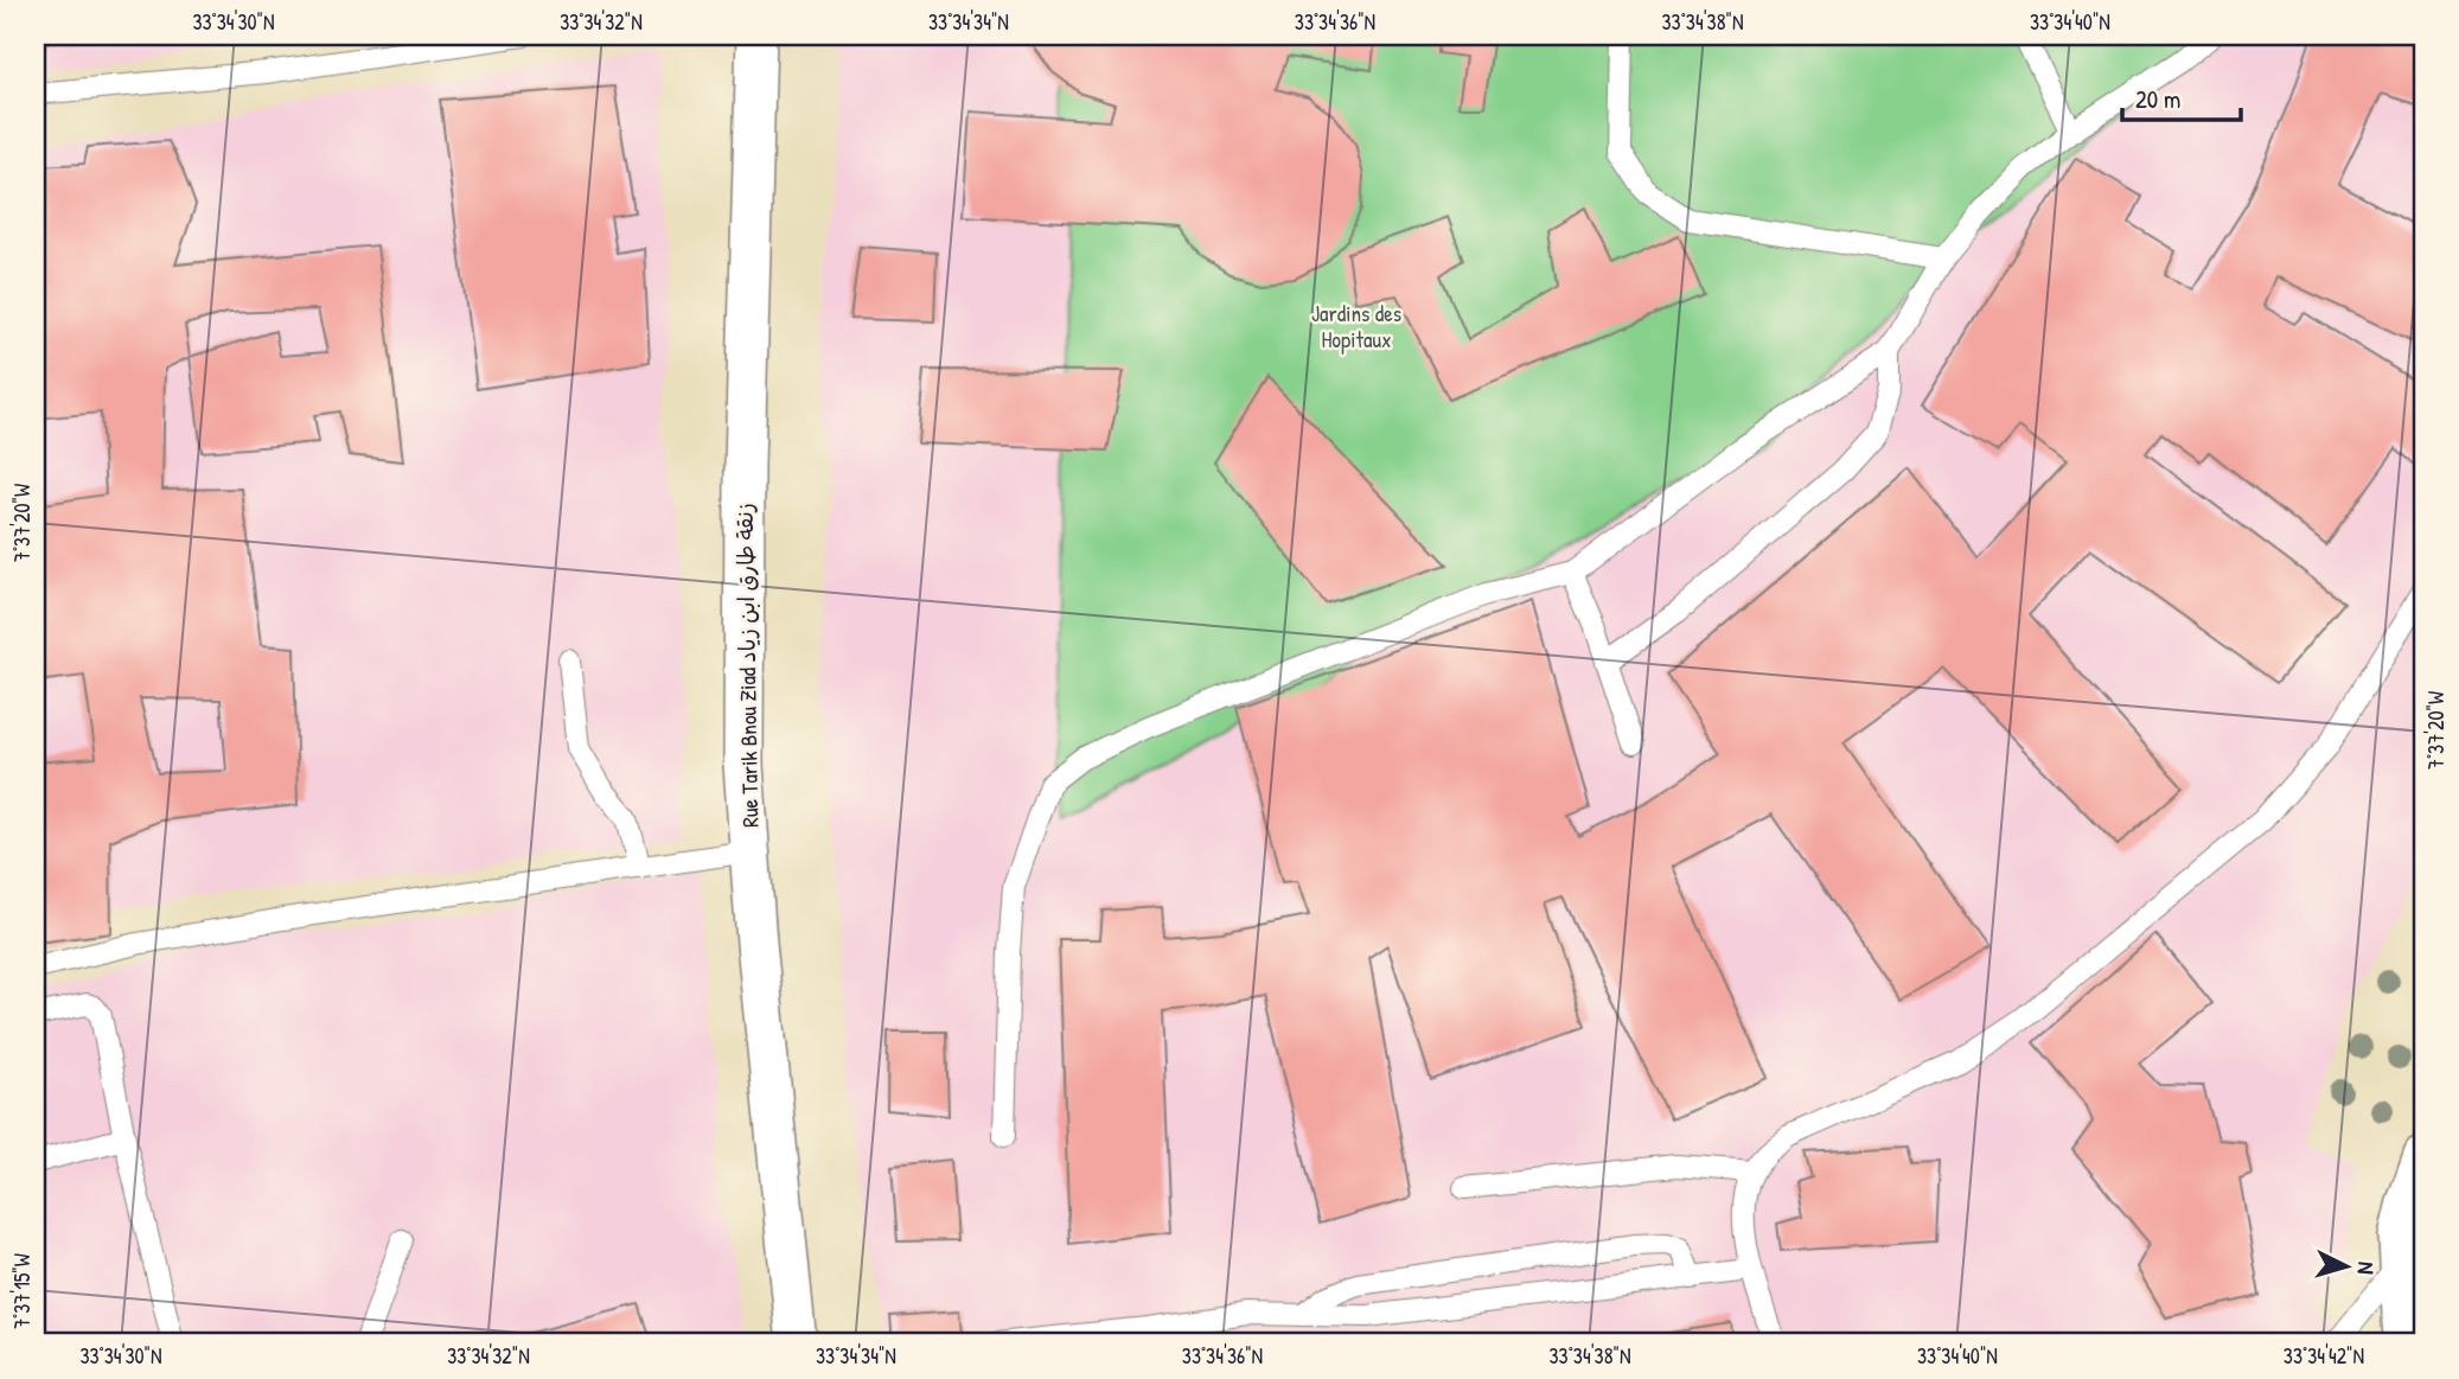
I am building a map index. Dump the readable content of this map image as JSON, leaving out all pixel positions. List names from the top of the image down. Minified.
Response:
{"streets":{"street":["Rue Tarik Bnou Ziad زنقة طارق ابن زياد"]},"parks":["Jardins des Hopitaux"],"scale_bar":"20 m","north":"right","coordinates":["33°34'30\"N","33°34'32\"N","33°34'34\"N","33°34'36\"N","33°34'38\"N","33°34'40\"N","7°37'20\"W","7°37'15\"W","33°34'42\"N"]}
